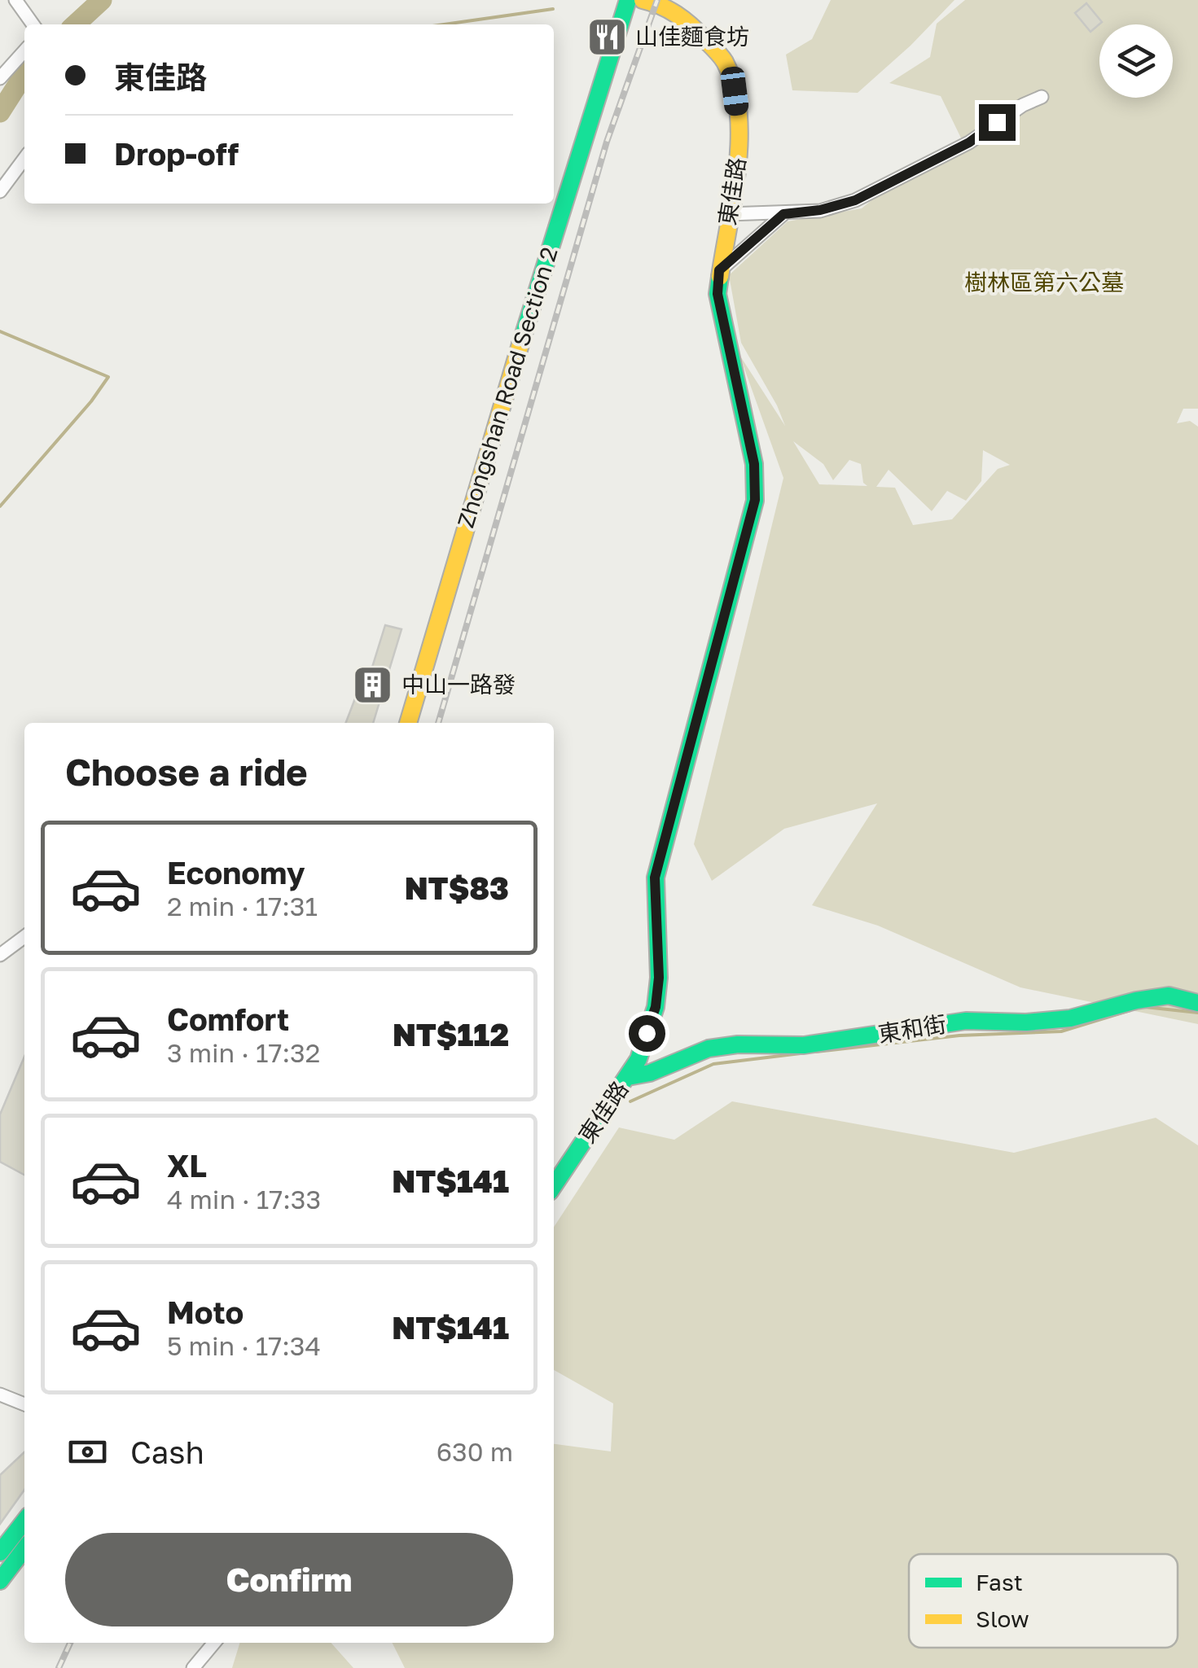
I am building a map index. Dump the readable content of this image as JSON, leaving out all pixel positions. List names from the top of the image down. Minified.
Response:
{"streets":{"street":["東佳路","Zhongshan Road Section 2","東和街"]},"crossings":[["東佳路","東和街"]],"parks":["樹林區第六公墓"],"places":{"restaurant":["山佳麵食坊"],"building":["中山一路發"]},"legend":["Fast","Slow"],"page":{"banner":["東佳路","Drop-off"],"heading":"Choose a ride","list":[{"name":"Economy","note":"2 min · 17:31","value":"NT$83"},{"name":"Comfort","note":"3 min · 17:32","value":"NT$112"},{"name":"XL","note":"4 min · 17:33","value":"NT$141"},{"name":"Moto","note":"5 min · 17:34","value":"NT$141"}],"pay":["Cash","630 m"],"buttons":"Confirm"}}
